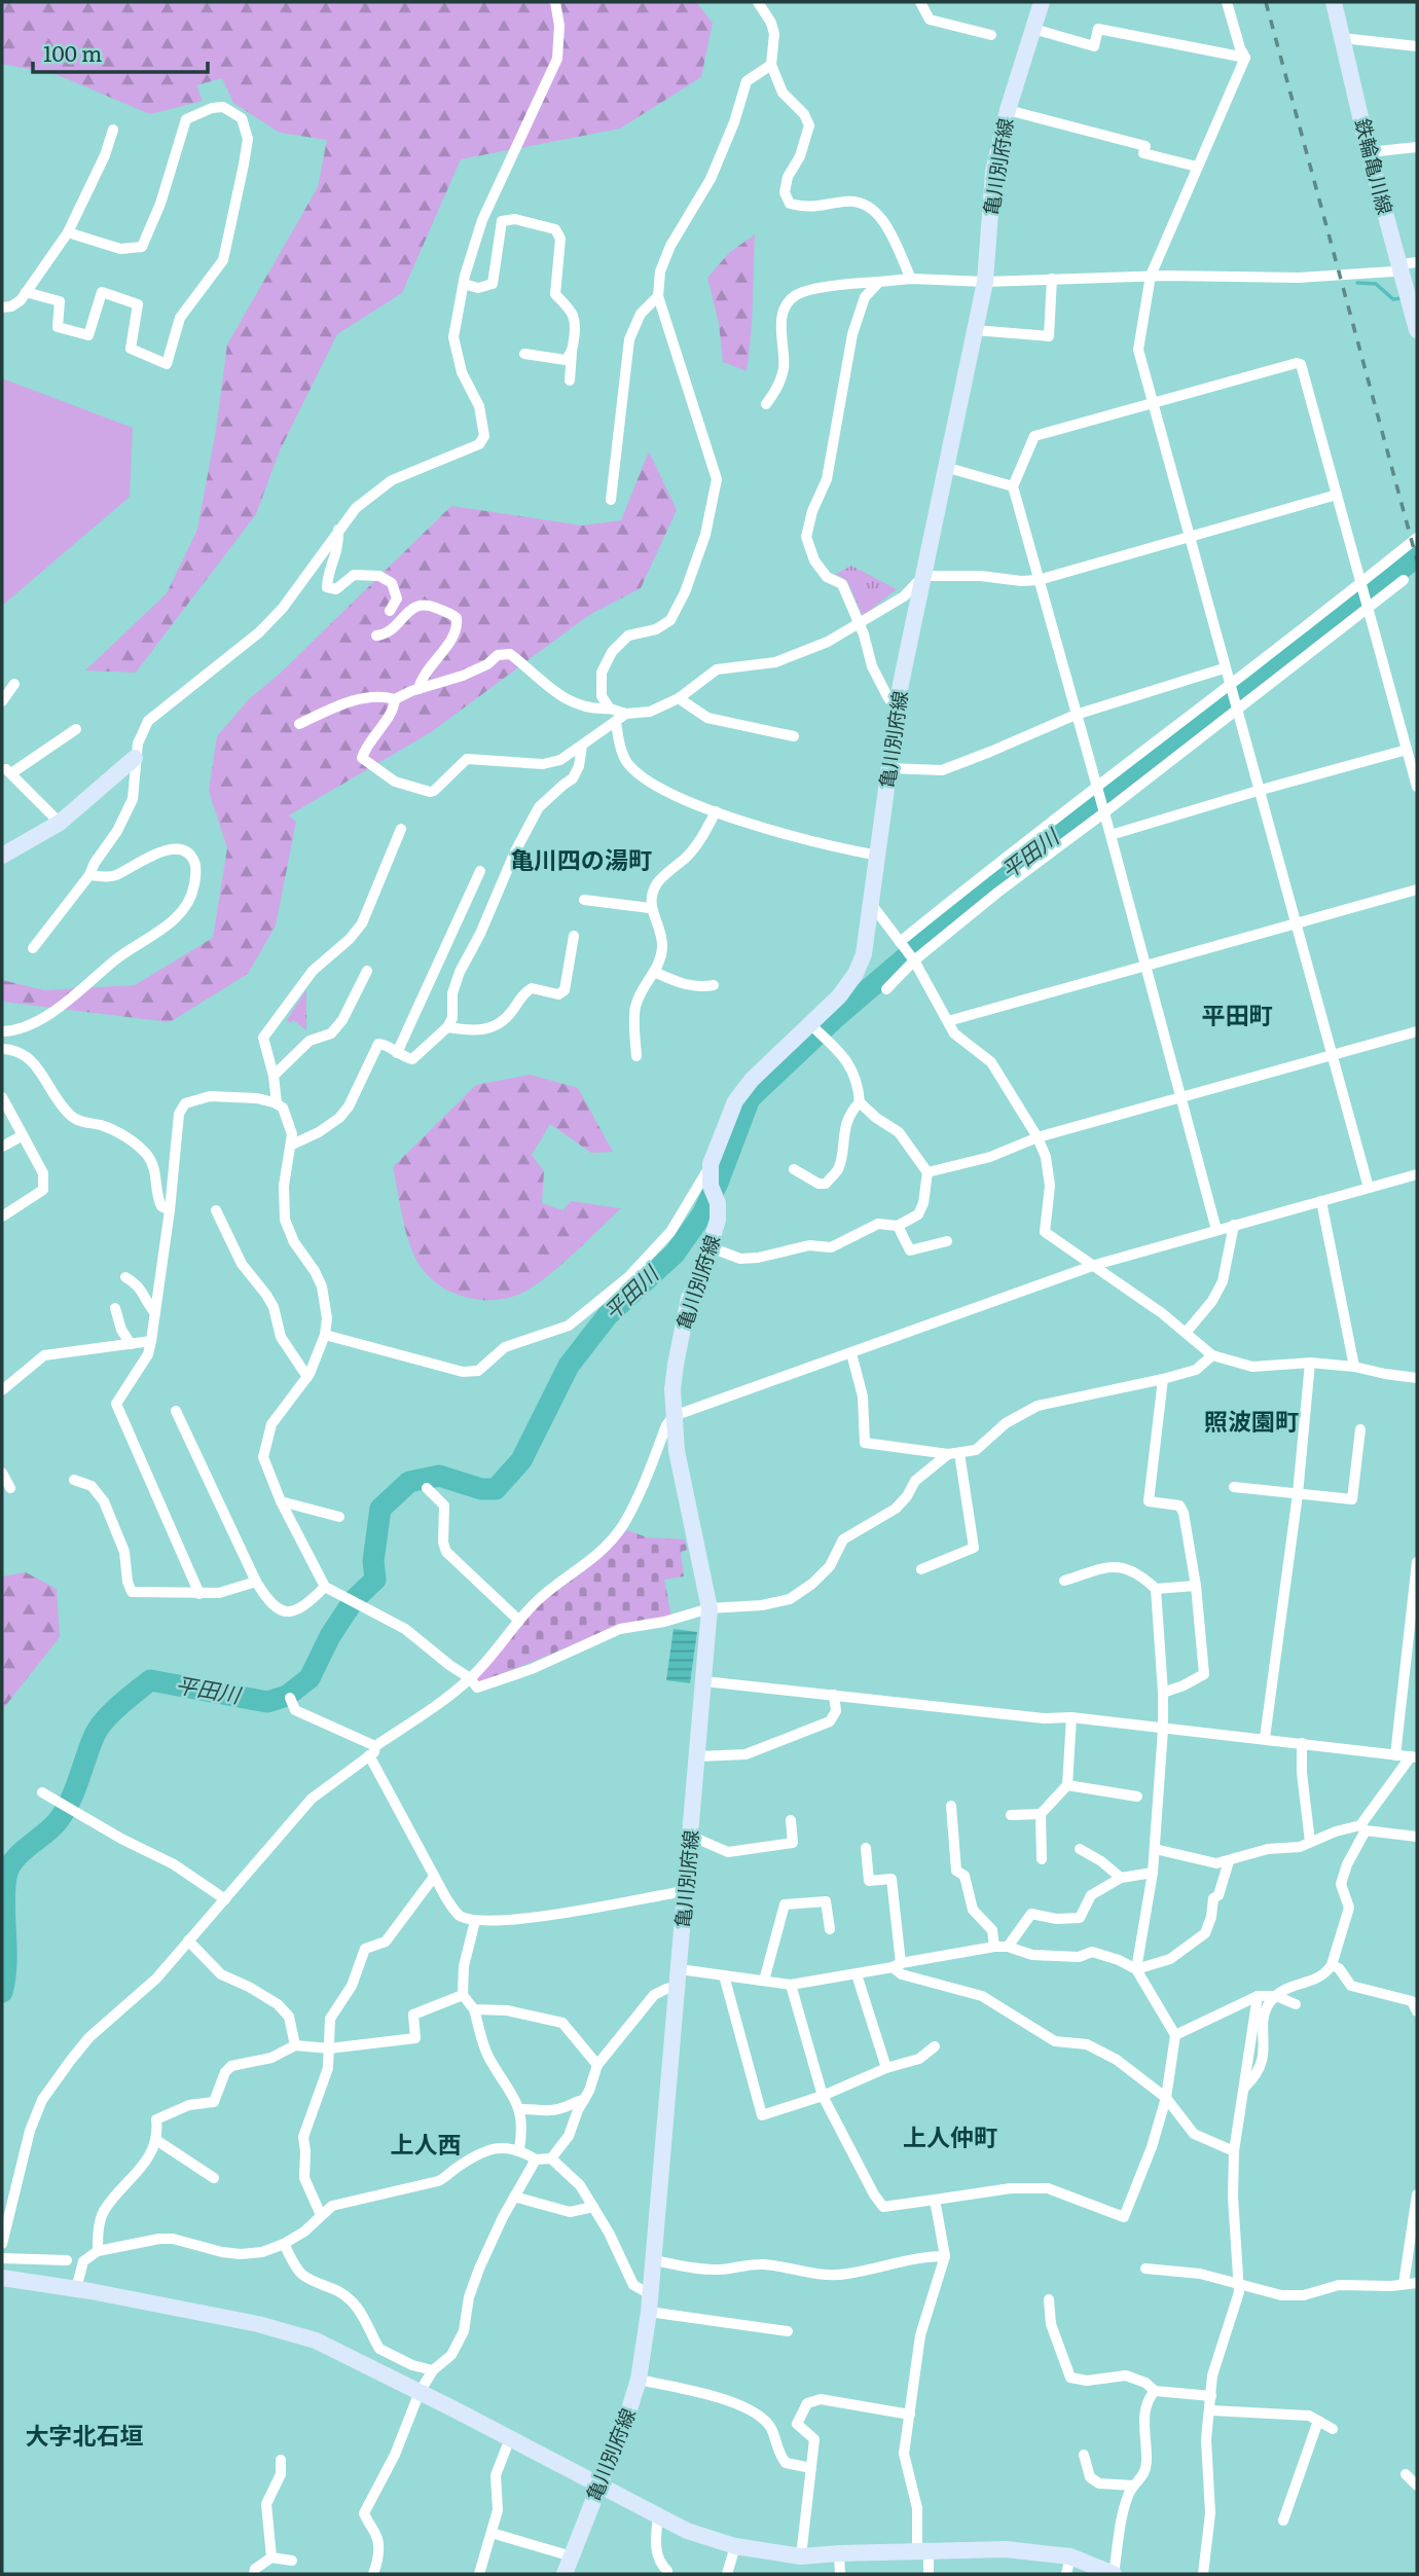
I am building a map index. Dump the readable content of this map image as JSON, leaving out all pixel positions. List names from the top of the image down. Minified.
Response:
{"streets":{"main road":["亀川別府線","鉄輪亀川線"]},"districts":["亀川四の湯町","平田町","照波園町","上人仲町","上人西","大字北石垣"],"water":["平田川"],"scale_bar":"100 m"}
